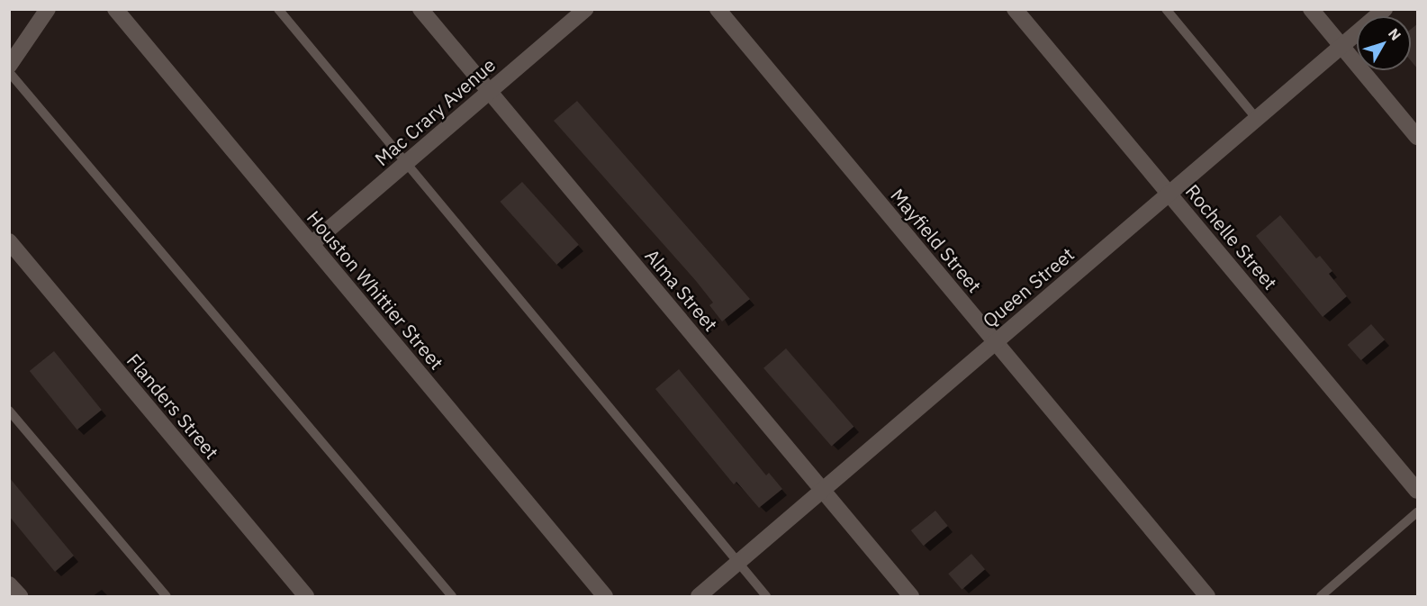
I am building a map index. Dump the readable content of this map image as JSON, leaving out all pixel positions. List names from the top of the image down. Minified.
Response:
{"streets":{"street":["Mac Crary Avenue","Rochelle Street","Mayfield Street","Queen Street","Houston Whittier Street","Alma Street","Flanders Street"]},"crossings":[["Mac Crary Avenue","Houston Whittier Street"],["Mac Crary Avenue","Alma Street"],["Rochelle Street","Queen Street"],["Mayfield Street","Queen Street"],["Queen Street","Alma Street"]],"north":"top right"}
